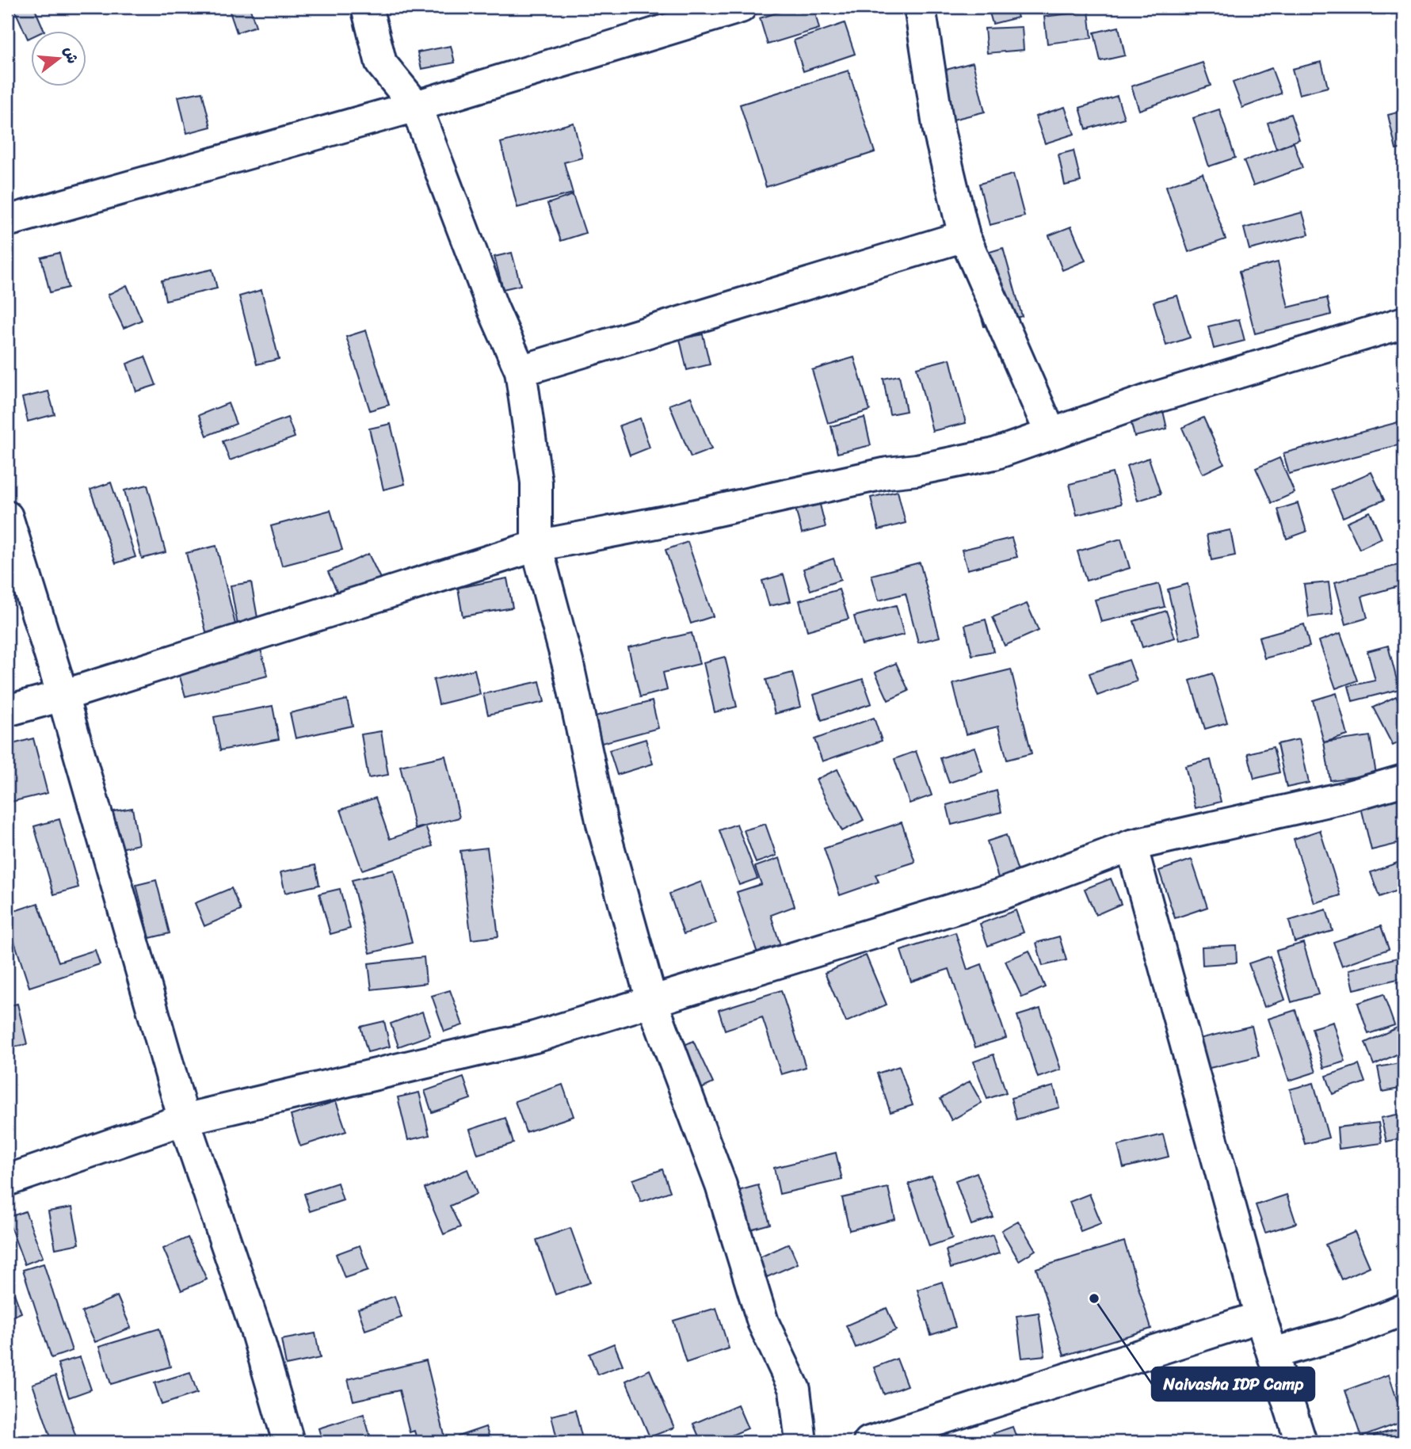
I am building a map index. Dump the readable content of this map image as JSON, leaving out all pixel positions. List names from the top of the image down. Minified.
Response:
{"places":["Naivasha IDP Camp"],"north":"right"}
